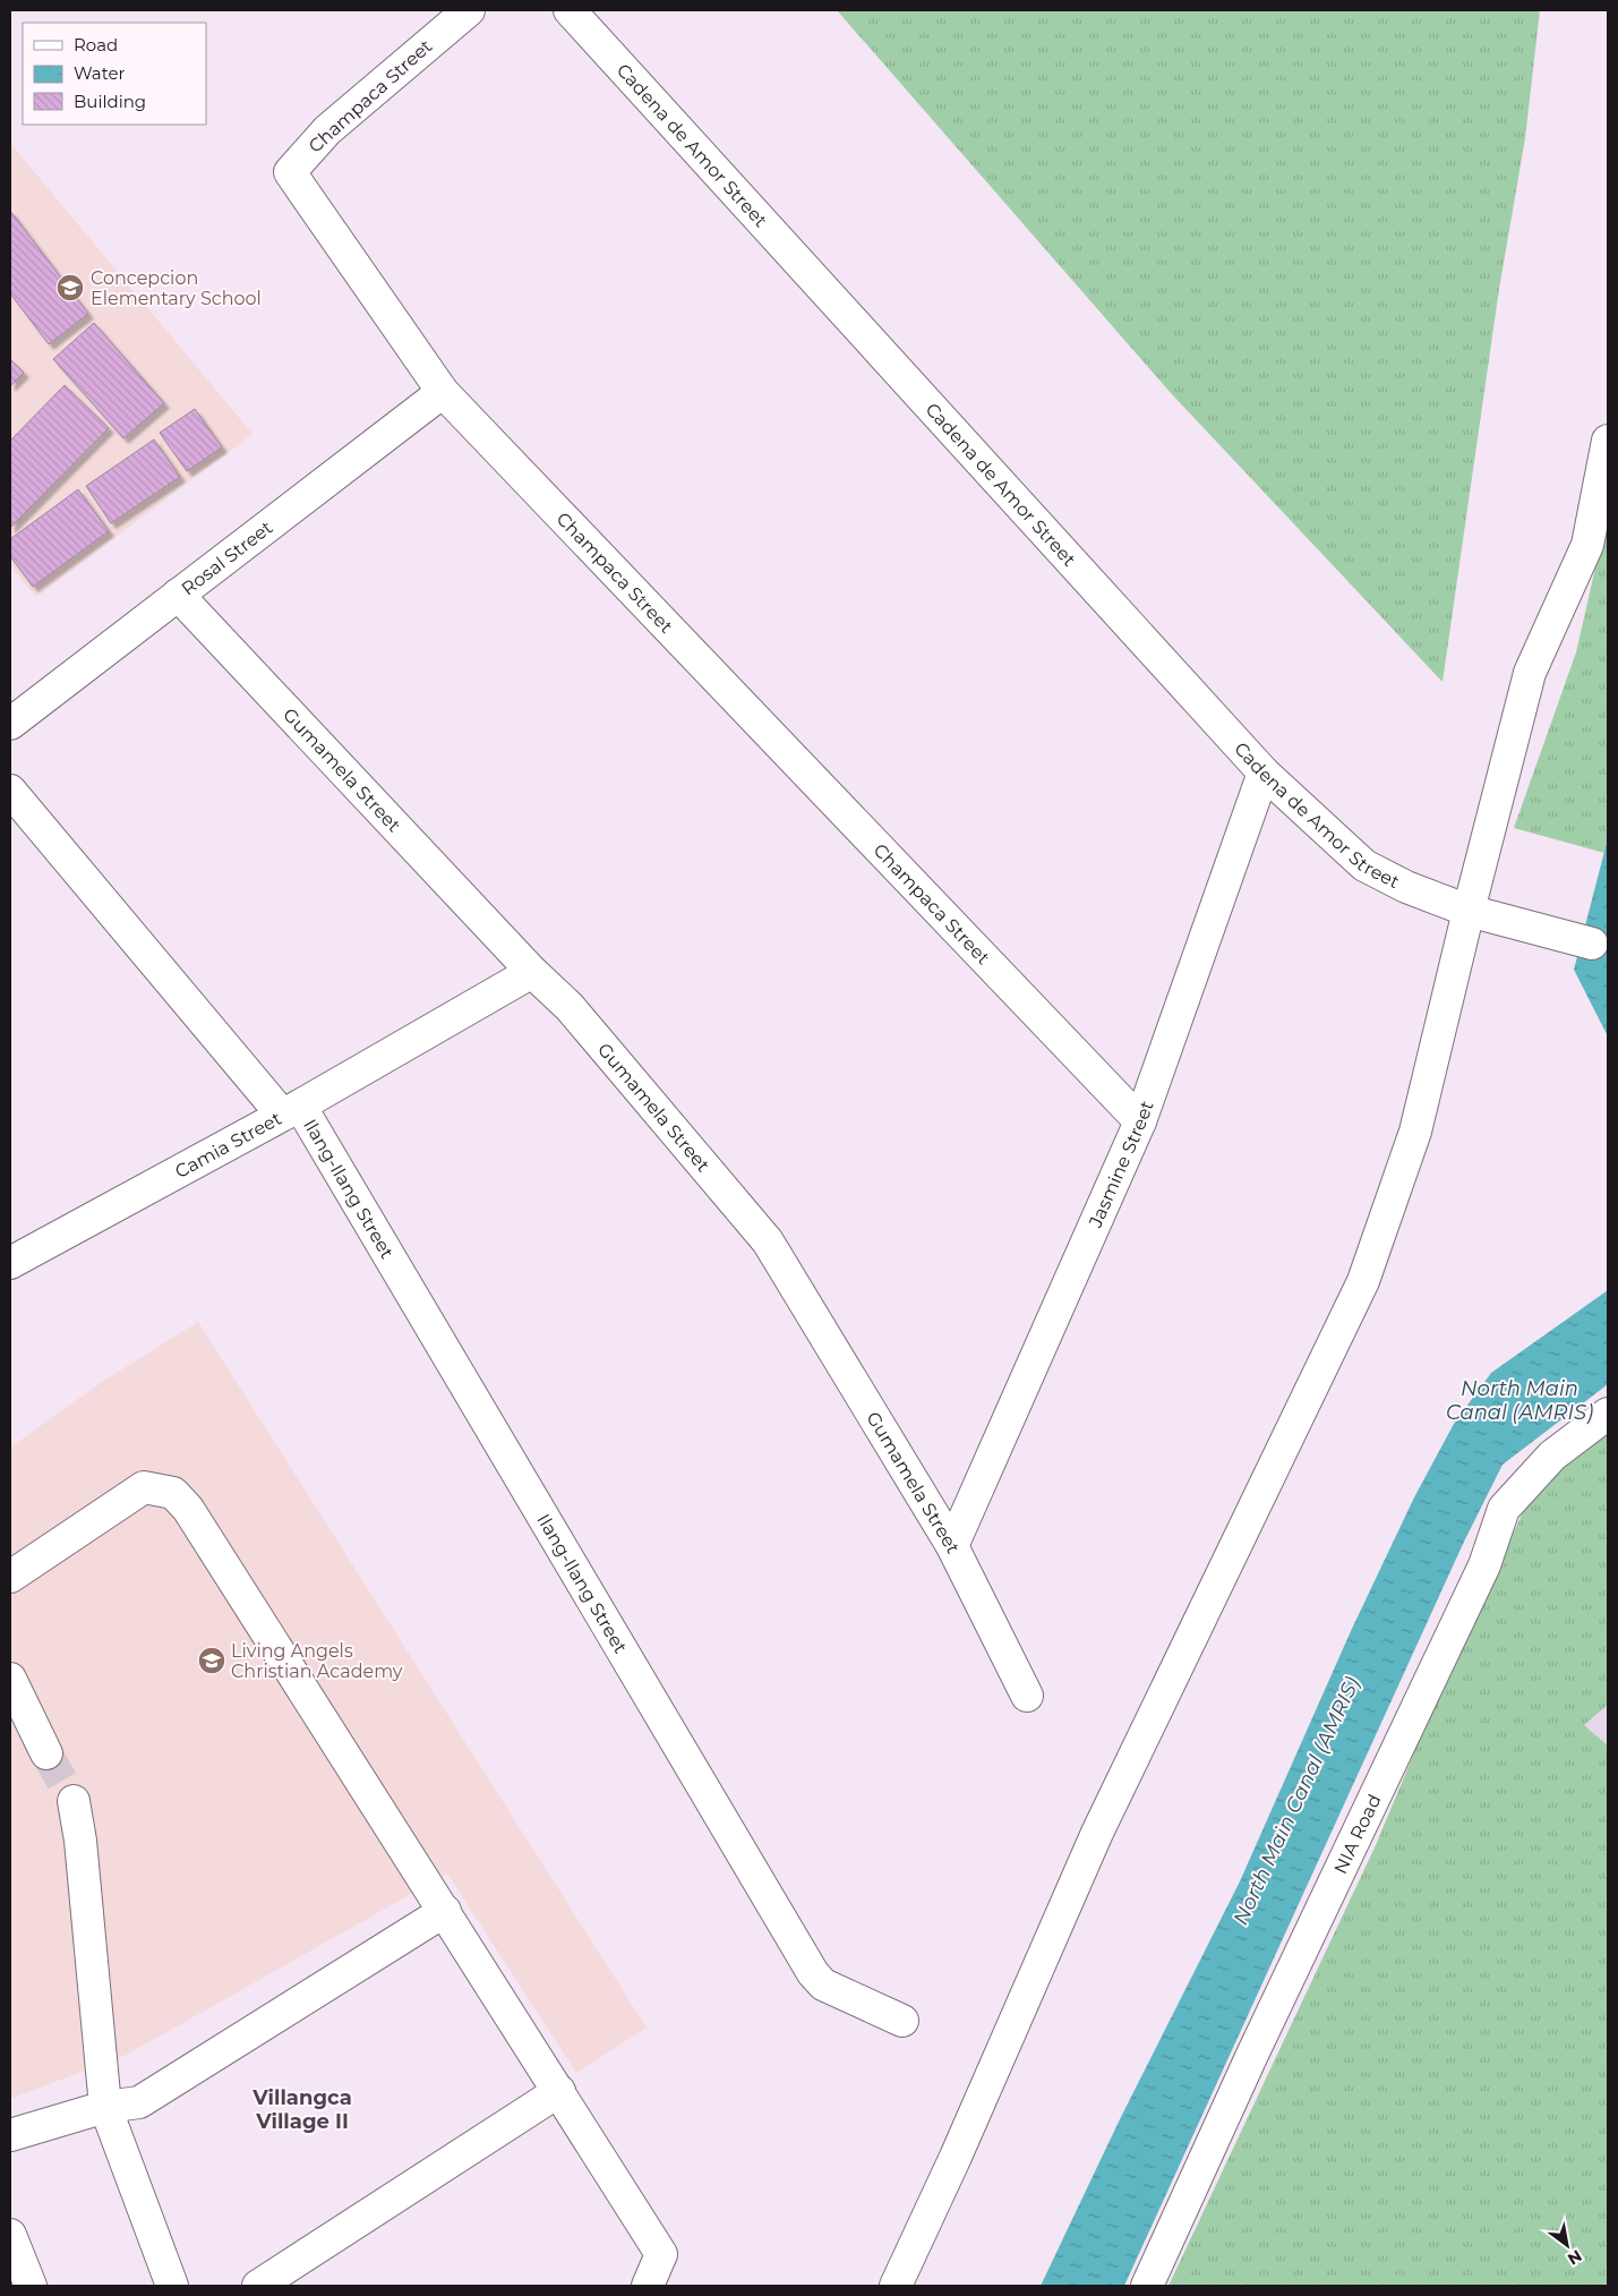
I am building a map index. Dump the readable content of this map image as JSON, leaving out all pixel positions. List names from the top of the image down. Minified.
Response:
{"streets":{"street":["Champaca Street","Cadena de Amor Street","Rosal Street","Gumamela Street","Camia Street","Jasmine Street","Ilang-Ilang Street","NIA Road"]},"crossings":[["Champaca Street","Rosal Street"],["Champaca Street","Jasmine Street"],["Cadena de Amor Street","Jasmine Street"],["Rosal Street","Gumamela Street"],["Gumamela Street","Camia Street"],["Gumamela Street","Jasmine Street"],["Camia Street","Ilang-Ilang Street"]],"districts":["Villangca Village II"],"water":["North Main Canal (AMRIS)"],"places":{"school or university":["Concepcion Elementary School","Living Angels Christian Academy"]},"legend":["Road","Water","Building"],"north":"bottom right"}
